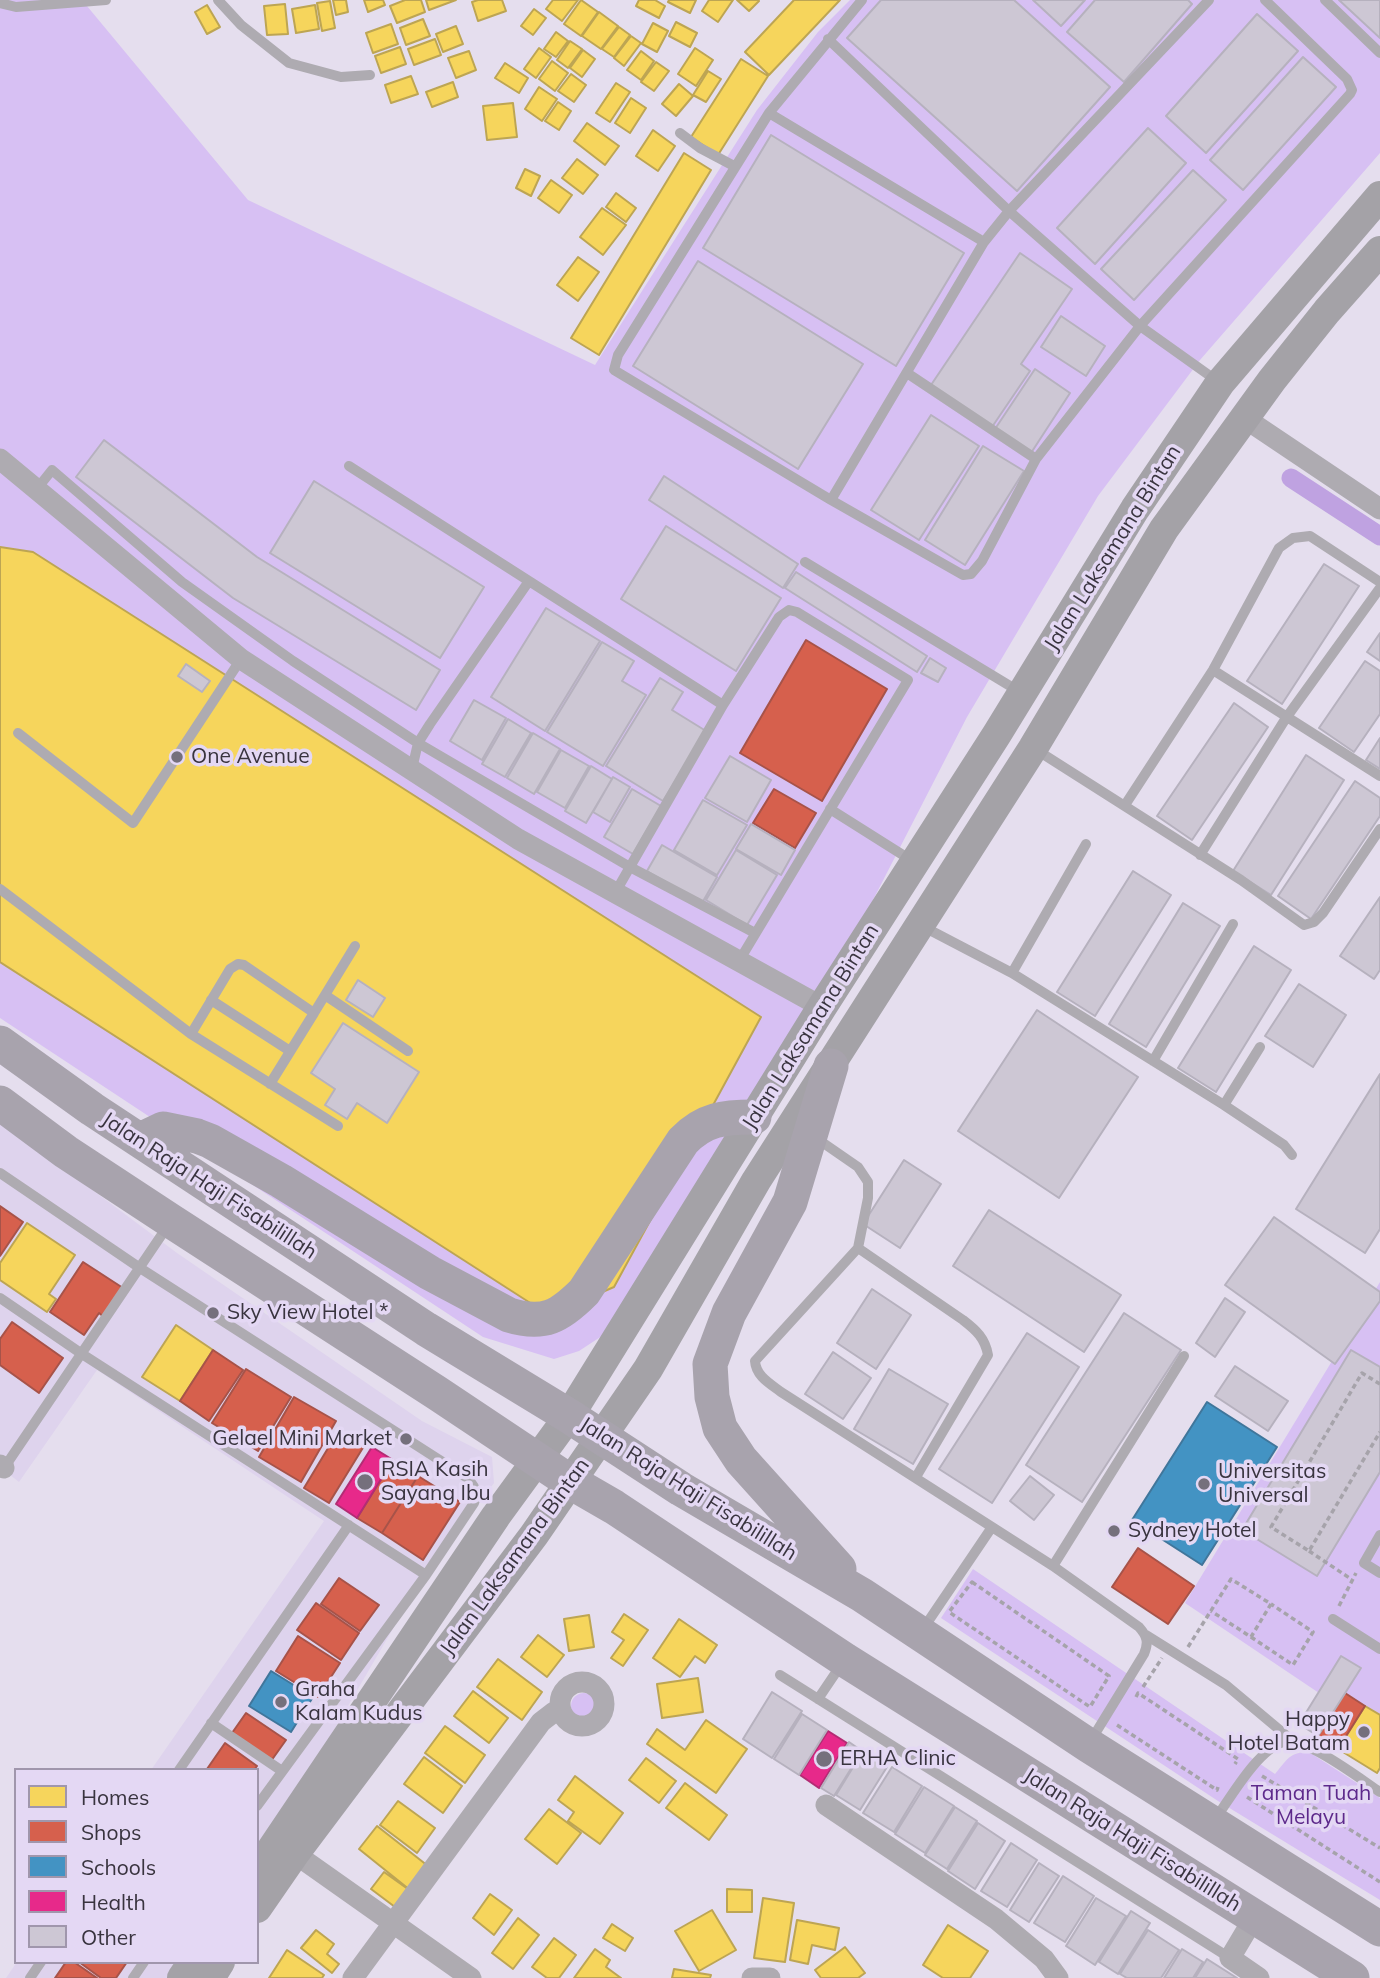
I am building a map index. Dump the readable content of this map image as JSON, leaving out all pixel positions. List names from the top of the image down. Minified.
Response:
{"streets":{"main road":["Jalan Laksamana Bintan","Jalan Raja Haji Fisabilillah"]},"crossings":[["Jalan Laksamana Bintan","Jalan Raja Haji Fisabilillah"]],"parks":["Taman Tuah Melayu"],"places":["One Avenue","Sky View Hotel *","Gelael Mini Market","RSIA Kasih Sayang Ibu","Universitas Universal","Sydney Hotel","Graha Kalam Kudus","Happy Hotel Batam","ERHA Clinic"],"legend":["Homes","Shops","Schools","Health","Other"]}
